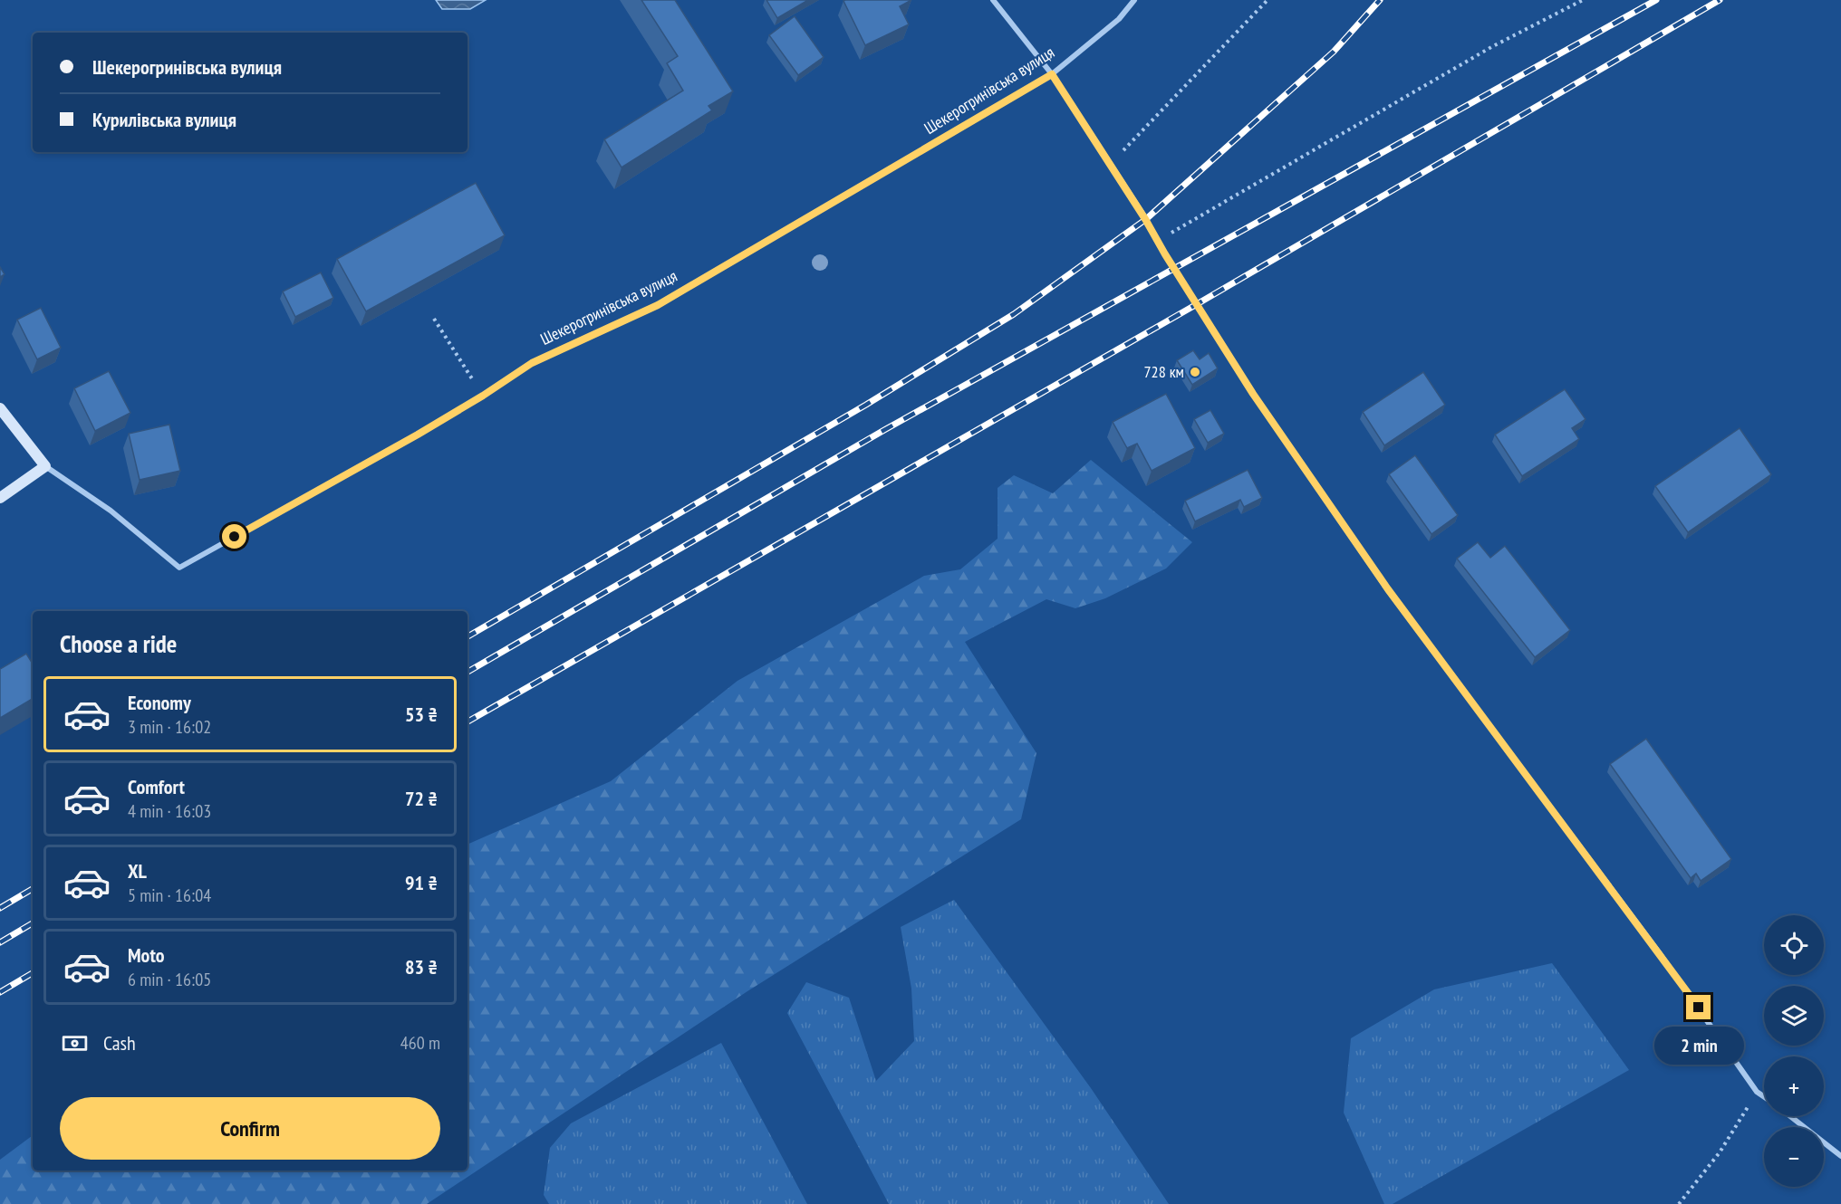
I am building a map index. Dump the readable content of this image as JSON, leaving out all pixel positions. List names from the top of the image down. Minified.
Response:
{"streets":{"street":["Шекерогринівська вулиця"]},"places":["728 км"],"page":{"banner":["Шекерогринівська вулиця","Курилівська вулиця"],"heading":"Choose a ride","list":[{"name":"Economy","note":"3 min · 16:02","value":"53 ₴"},{"name":"Comfort","note":"4 min · 16:03","value":"72 ₴"},{"name":"XL","note":"5 min · 16:04","value":"91 ₴"},{"name":"Moto","note":"6 min · 16:05","value":"83 ₴"}],"map_buttons":["+","−"],"pay":["Cash","460 m"],"bubble":"2 min","buttons":"Confirm"}}
